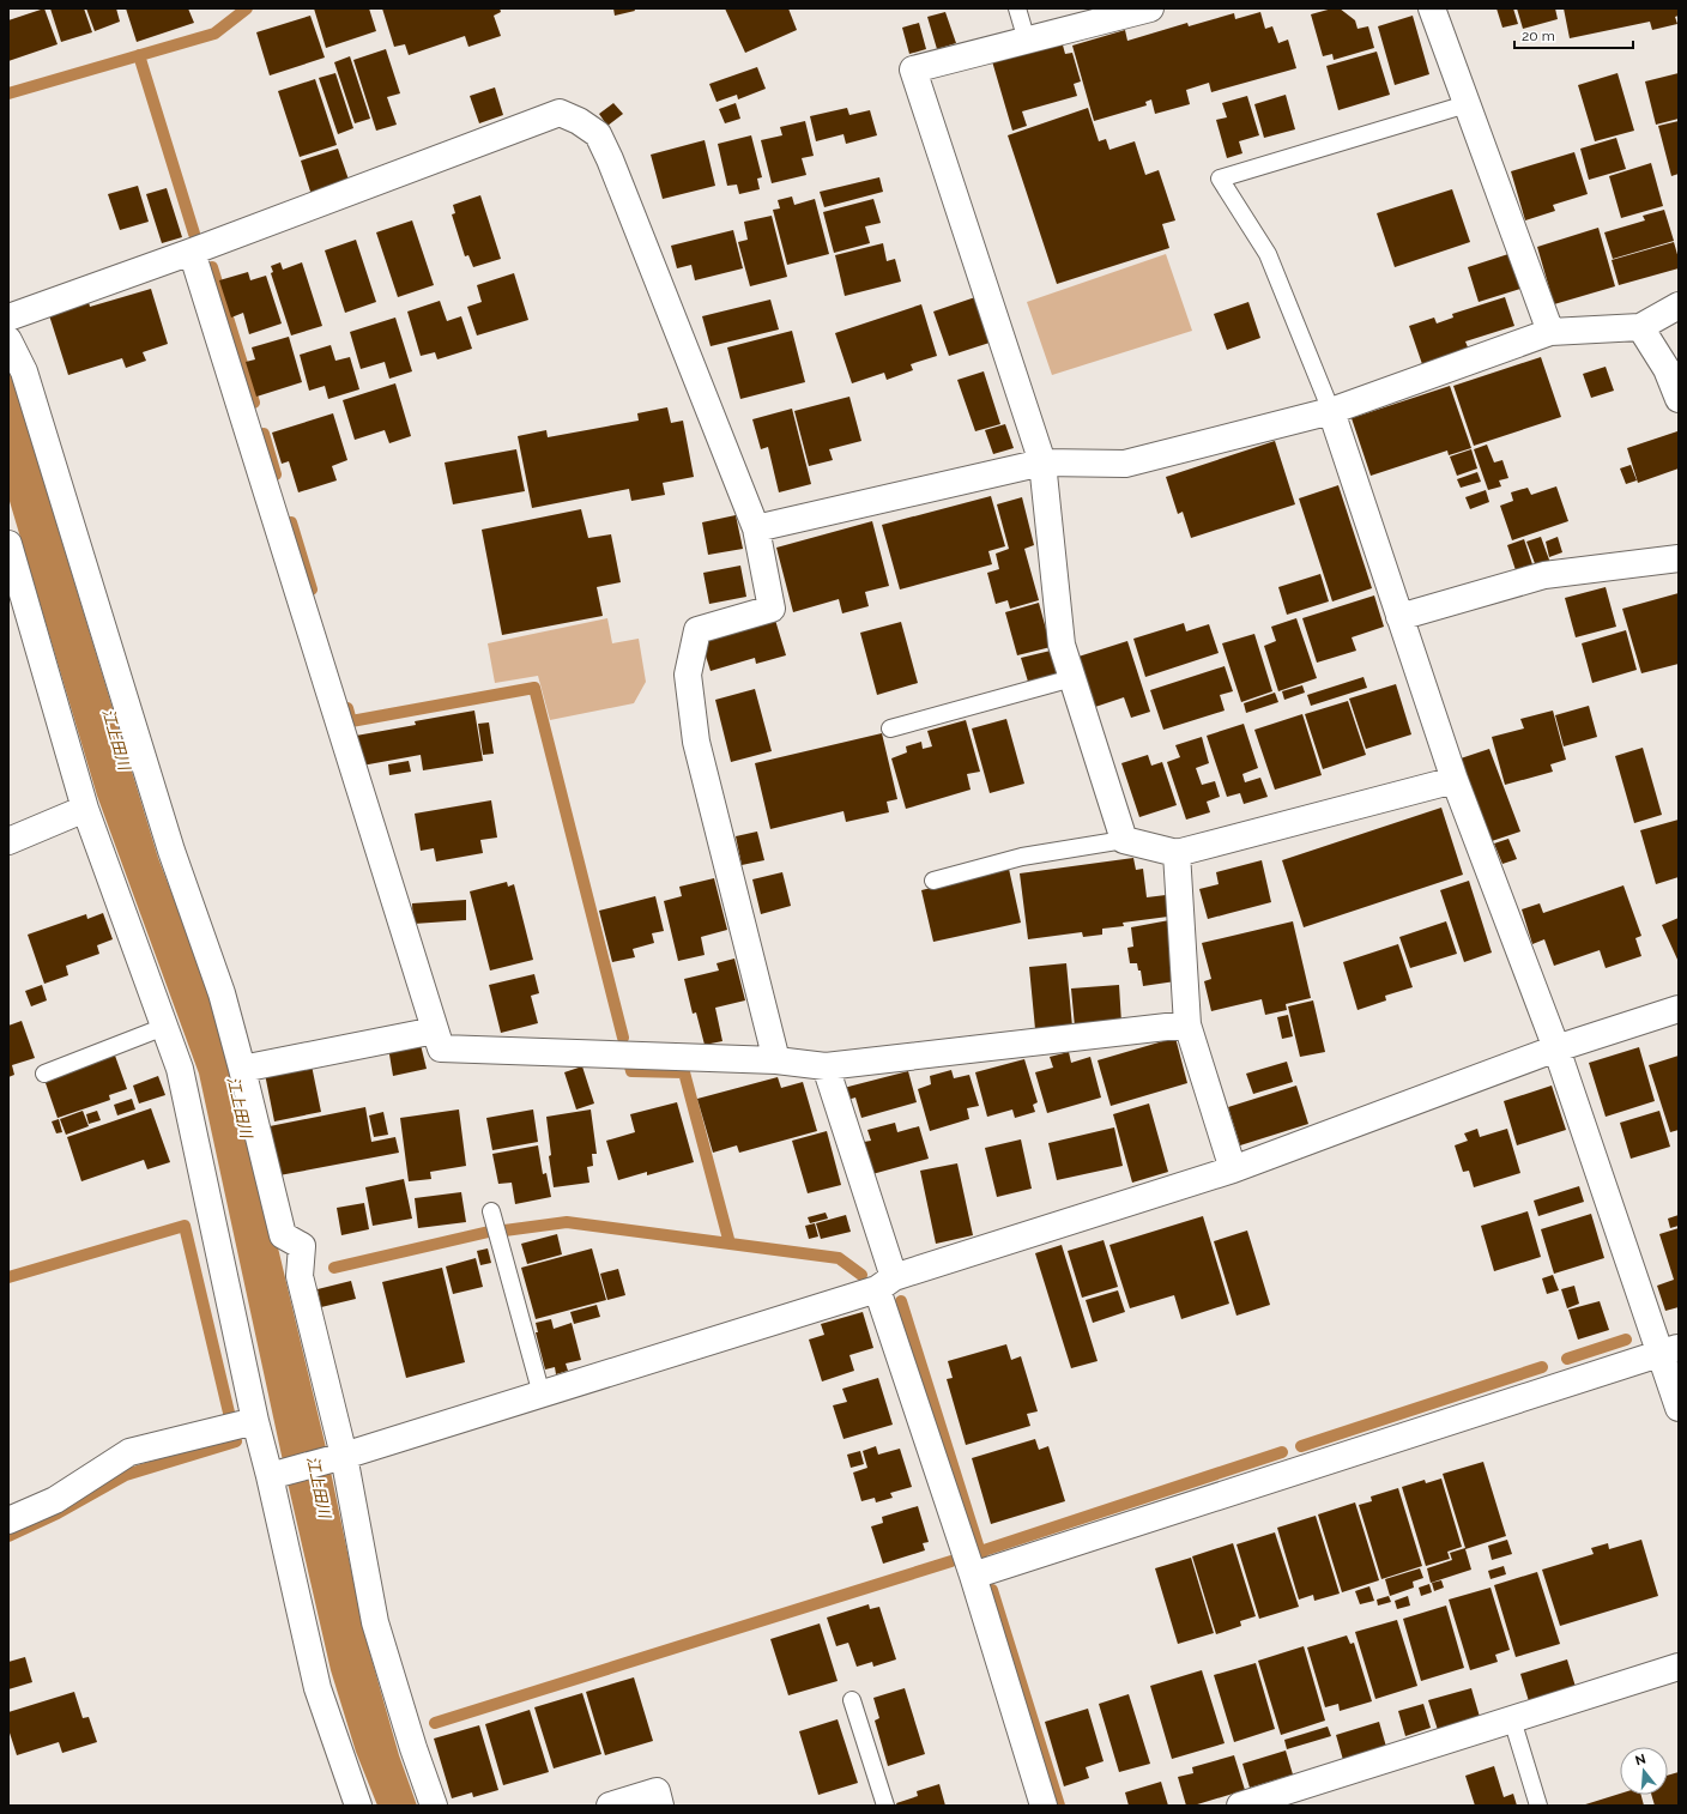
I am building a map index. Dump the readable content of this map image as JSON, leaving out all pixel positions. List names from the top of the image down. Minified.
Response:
{"water":["江上田川"],"scale_bar":"20 m","north":"top"}
